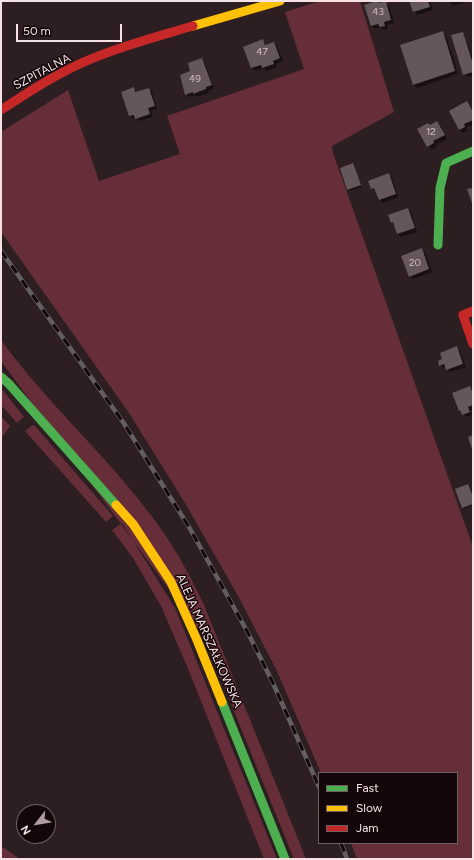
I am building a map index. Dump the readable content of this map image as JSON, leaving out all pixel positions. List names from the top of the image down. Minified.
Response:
{"streets":{"main road":["SZPITALNA","ALEJA MARSZAŁKOWSKA"]},"house_numbers":["43","47","49","12","20"],"legend":["Fast","Slow","Jam"],"scale_bar":"50 m","north":"bottom left"}
